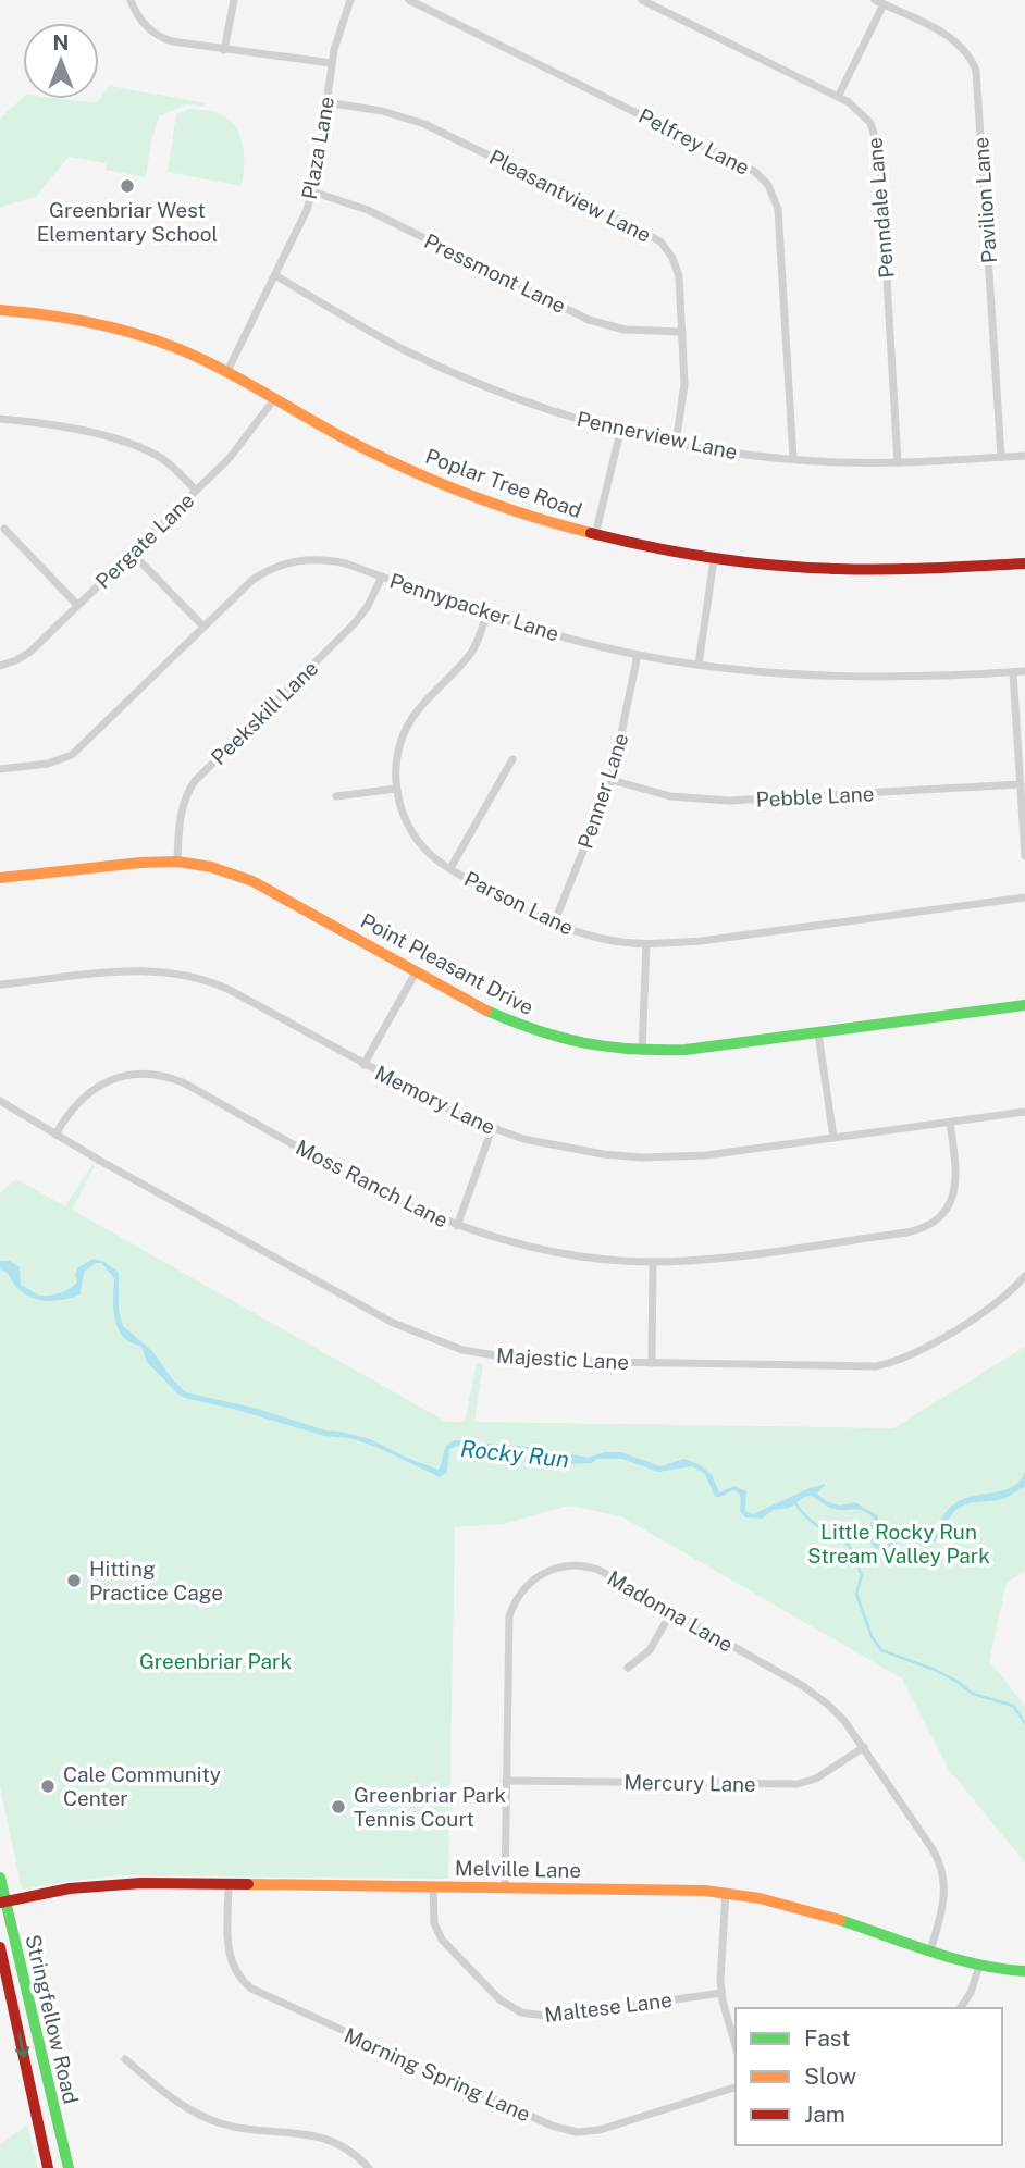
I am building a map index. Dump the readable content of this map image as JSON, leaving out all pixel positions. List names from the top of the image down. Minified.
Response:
{"streets":{"street":["Pelfrey Lane","Plaza Lane","Pleasantview Lane","Pavilion Lane","Penndale Lane","Pressmont Lane","Pennerview Lane","Poplar Tree Road","Pergate Lane","Pennypacker Lane","Peekskill Lane","Penner Lane","Pebble Lane","Parson Lane","Point Pleasant Drive","Memory Lane","Moss Ranch Lane","Majestic Lane","Madonna Lane","Mercury Lane","Melville Lane","Maltese Lane","Stringfellow Road","Morning Spring Lane"]},"crossings":[["Pelfrey Lane","Pennerview Lane"],["Plaza Lane","Pleasantview Lane"],["Plaza Lane","Pressmont Lane"],["Plaza Lane","Pennerview Lane"],["Plaza Lane","Poplar Tree Road"],["Pleasantview Lane","Pressmont Lane"],["Pleasantview Lane","Pennerview Lane"],["Pavilion Lane","Pennerview Lane"],["Penndale Lane","Pennerview Lane"],["Poplar Tree Road","Pergate Lane"],["Pennypacker Lane","Peekskill Lane"],["Pennypacker Lane","Penner Lane"],["Pennypacker Lane","Parson Lane"],["Peekskill Lane","Point Pleasant Drive"],["Penner Lane","Pebble Lane"],["Penner Lane","Parson Lane"],["Memory Lane","Moss Ranch Lane"],["Moss Ranch Lane","Majestic Lane"],["Madonna Lane","Mercury Lane"],["Madonna Lane","Melville Lane"],["Melville Lane","Maltese Lane"],["Melville Lane","Stringfellow Road"],["Melville Lane","Morning Spring Lane"]],"water":["Rocky Run"],"parks":["Little Rocky Run Stream Valley Park","Greenbriar Park"],"places":["Greenbriar West Elementary School","Hitting Practice Cage","Cale Community Center","Greenbriar Park Tennis Court"],"legend":["Fast","Slow","Jam"],"north":"top"}
